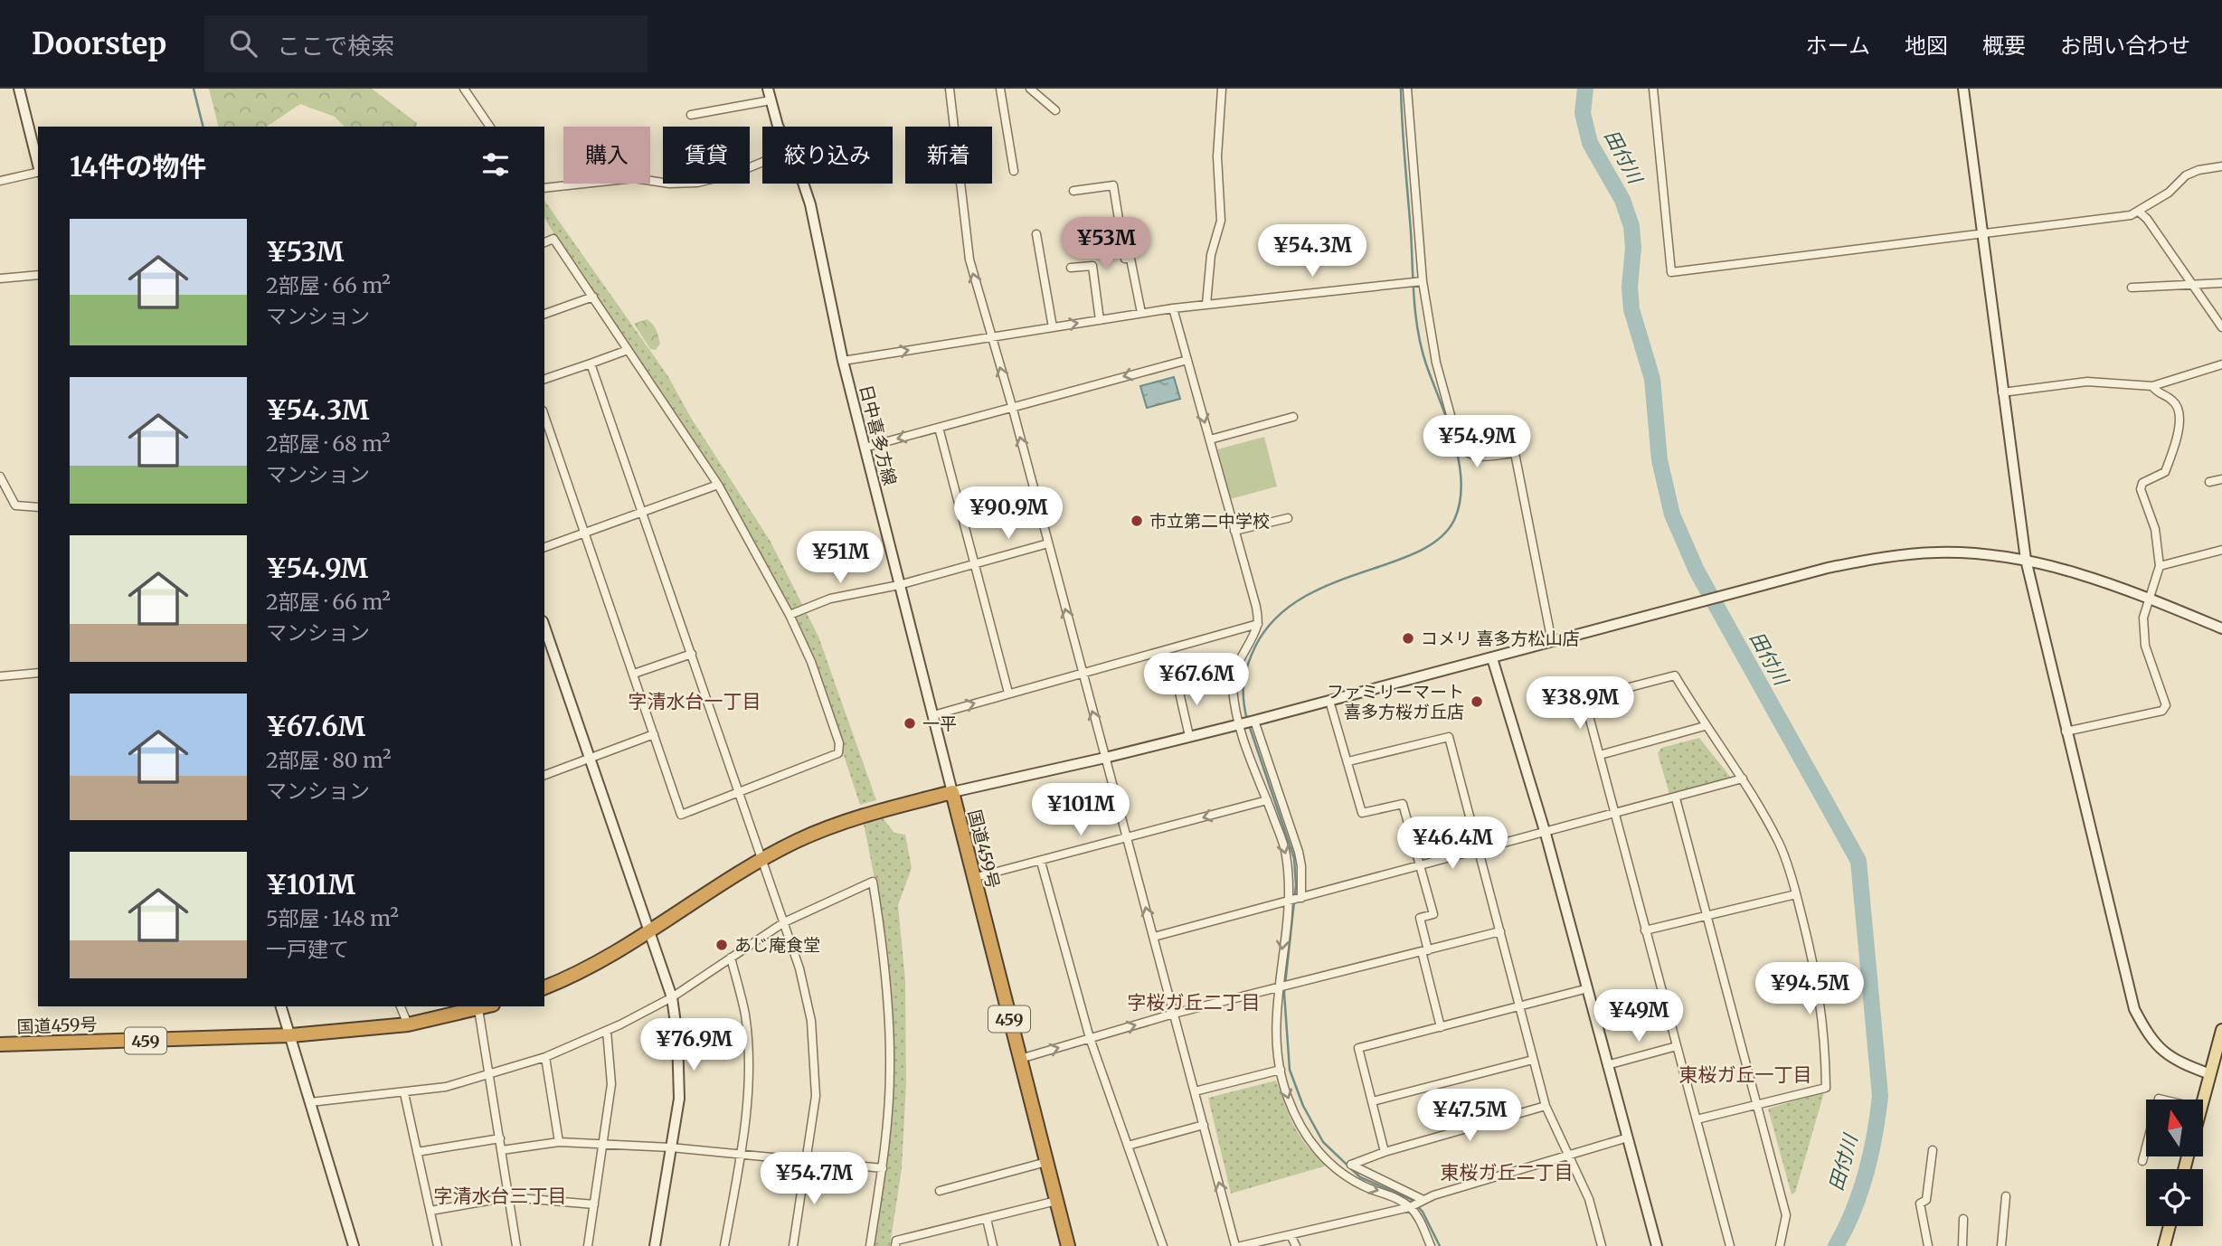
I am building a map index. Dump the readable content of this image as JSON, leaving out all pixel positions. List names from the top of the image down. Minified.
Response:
{"streets":{"highway":["国道459号","459"],"street":["日中喜多方線"]},"crossings":[["日中喜多方線","国道459号"]],"districts":["字清水台一丁目","字桜ガ丘二丁目","東桜ガ丘一丁目","東桜ガ丘二丁目","字清水台三丁目"],"water":["田付川"],"places":["市立第二中学校","コメリ 喜多方松山店","ファミリーマート 喜多方桜ガ丘店","一平","あじ庵食堂"],"north":"top","page":{"header":"Doorstep","search":"ここで検索","nav":["ホーム","地図","概要","お問い合わせ"],"chip":["購入","賃貸","絞り込み","新着"],"heading":"14件の物件","list":[{"name":"¥53M","note":"2部屋 · 66 m² · マンション"},{"name":"¥54.3M","note":"2部屋 · 68 m² · マンション"},{"name":"¥54.9M","note":"2部屋 · 66 m² · マンション"},{"name":"¥67.6M","note":"2部屋 · 80 m² · マンション"},{"name":"¥101M","note":"5部屋 · 148 m² · 一戸建て"}],"price":["¥53M","¥54.3M","¥54.9M","¥90.9M","¥51M","¥67.6M","¥38.9M","¥101M","¥46.4M","¥94.5M","¥49M","¥76.9M","¥47.5M","¥54.7M"]}}
